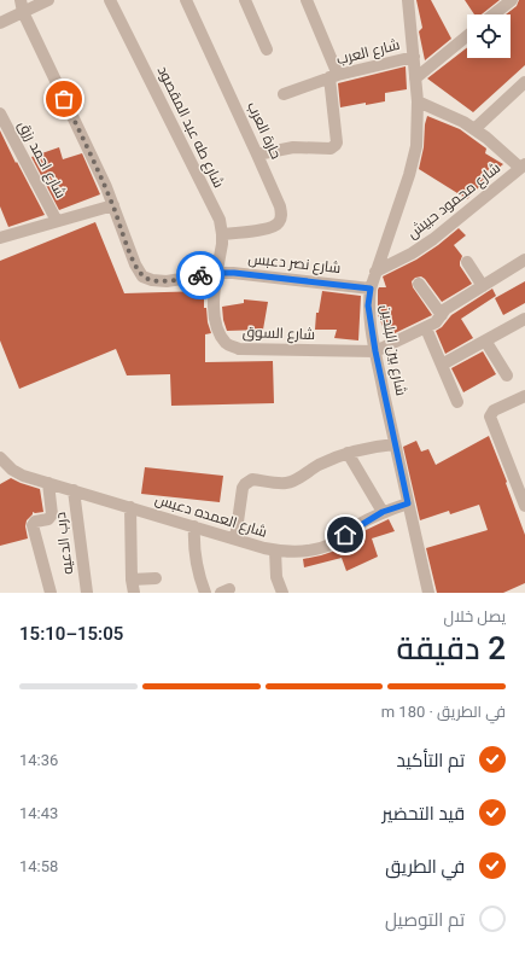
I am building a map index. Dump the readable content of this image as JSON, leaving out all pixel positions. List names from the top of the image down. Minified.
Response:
{"streets":{"street":["شارع العرب","شارع طه عبد المقصود","حارة العرب","شارع احمد رزق","شارع محمود حبيش","شارع نصر دعبس","شارع السوق","شارع بين البلدين","شارع العمده دعبس","درب الدعيه"]},"crossings":[["شارع العرب","حارة العرب"],["شارع العرب","شارع بين البلدين"],["شارع طه عبد المقصود","حارة العرب"],["شارع طه عبد المقصود","شارع نصر دعبس"],["شارع طه عبد المقصود","شارع السوق"],["شارع محمود حبيش","شارع بين البلدين"],["شارع نصر دعبس","شارع السوق"],["شارع نصر دعبس","شارع بين البلدين"],["شارع السوق","شارع بين البلدين"],["شارع بين البلدين","شارع العمده دعبس"],["شارع العمده دعبس","درب الدعيه"]],"page":{"heading":["2 دقيقة","يصل خلال","15:05–15:10"],"bar":"في الطريق · 180 m","list":[["تم التأكيد","14:36"],["قيد التحضير","14:43"],["في الطريق","14:58"],"تم التوصيل"]}}
